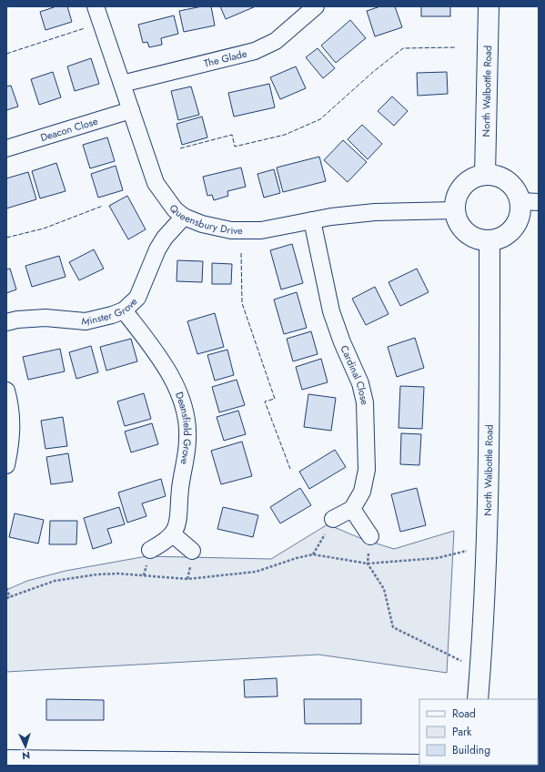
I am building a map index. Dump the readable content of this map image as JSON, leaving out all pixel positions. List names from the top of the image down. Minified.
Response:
{"streets":{"street":["The Glade","North Walbottle Road","Deacon Close","Queensbury Drive","Minster Grove","Cardinal Close","Deansfield Grove"]},"crossings":[["The Glade","Queensbury Drive"],["North Walbottle Road","Queensbury Drive"],["Deacon Close","Queensbury Drive"],["Queensbury Drive","Minster Grove"],["Queensbury Drive","Cardinal Close"],["Minster Grove","Deansfield Grove"]],"legend":["Road","Park","Building"],"north":"bottom"}
